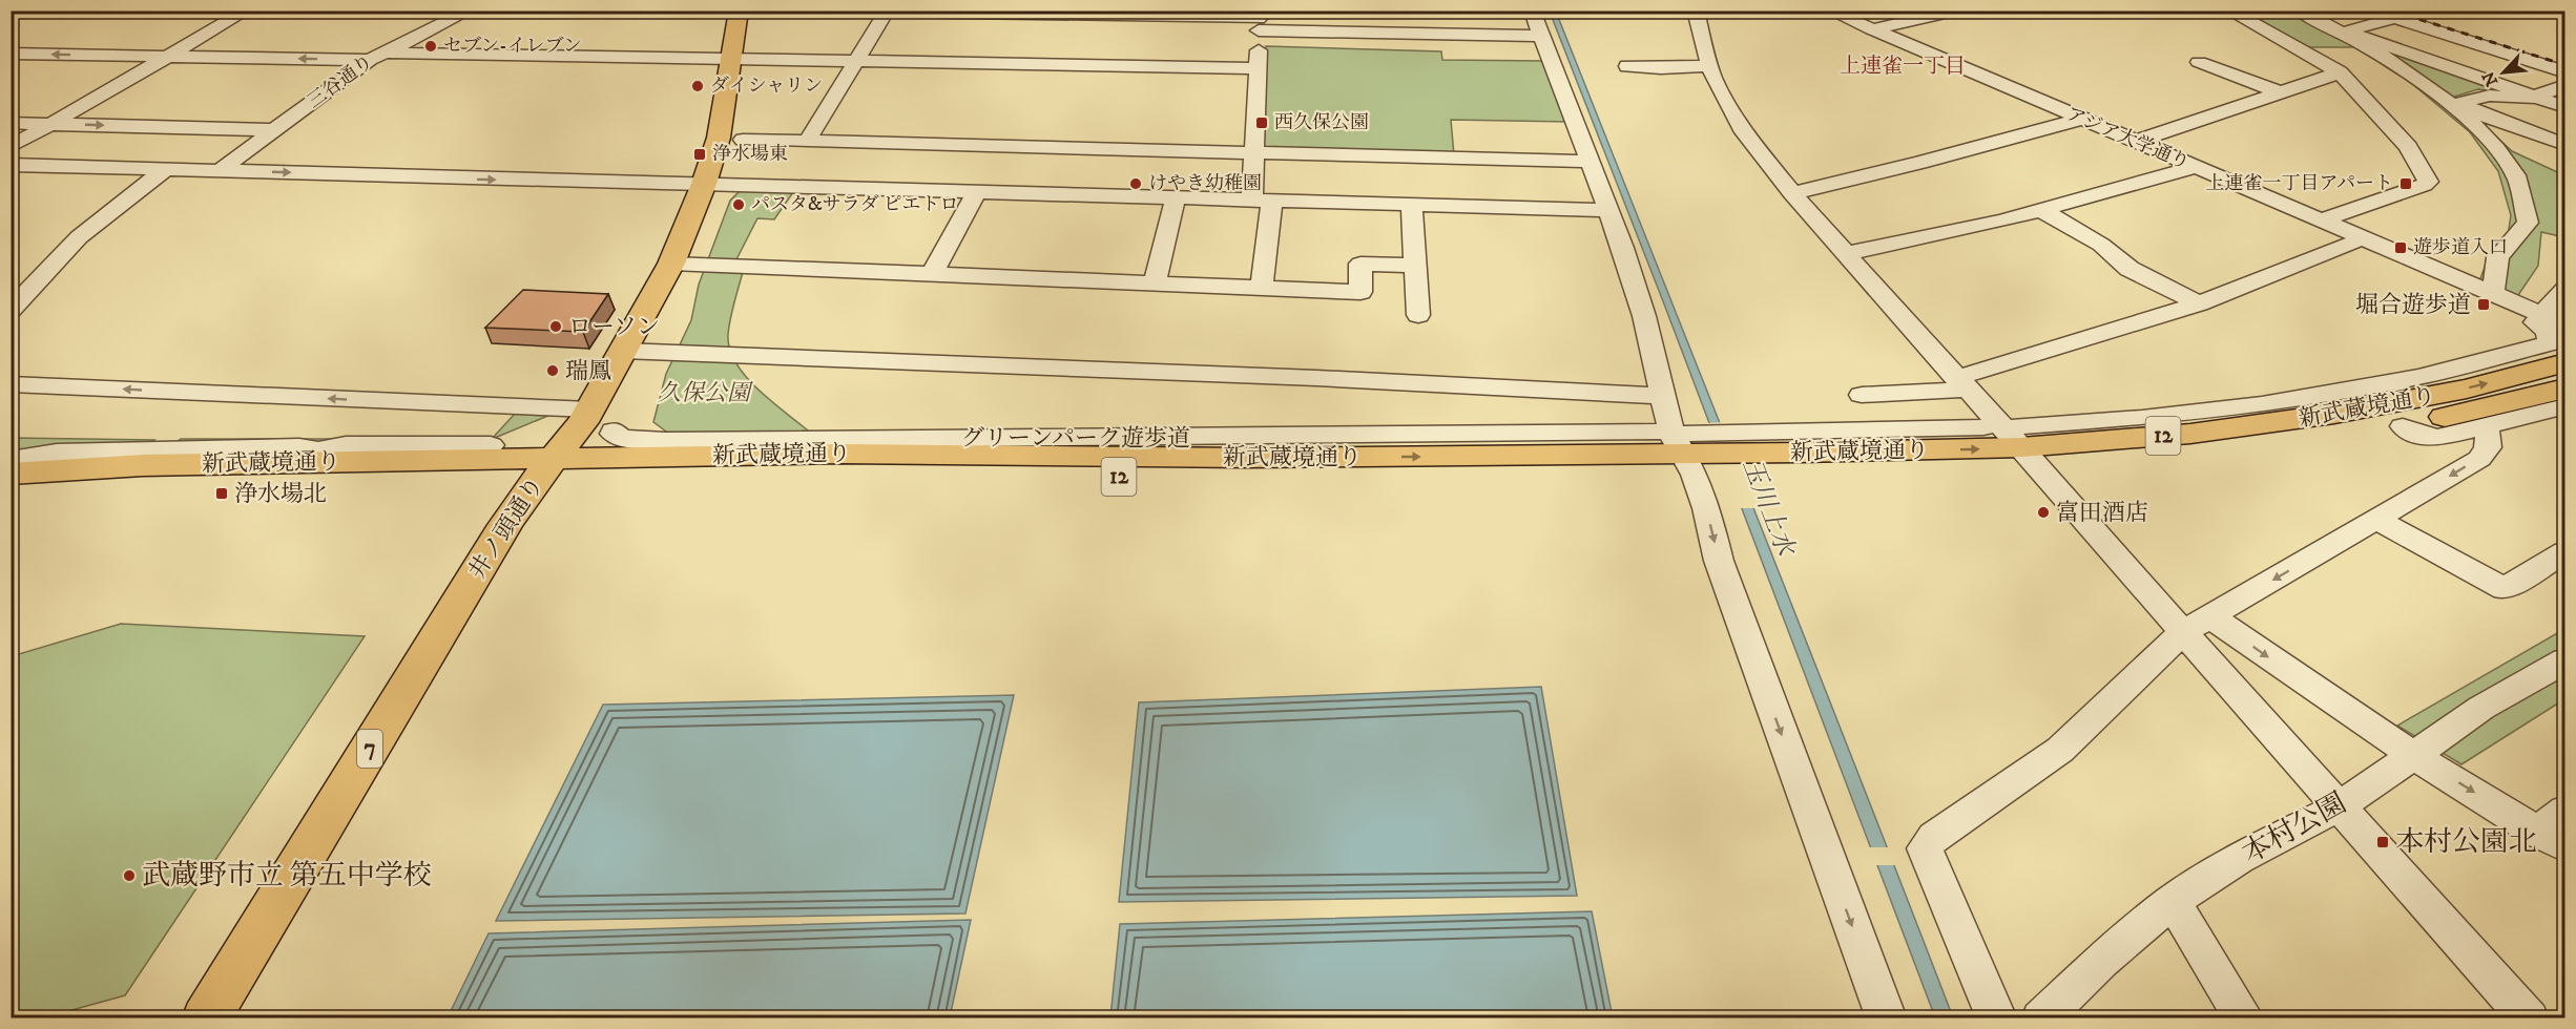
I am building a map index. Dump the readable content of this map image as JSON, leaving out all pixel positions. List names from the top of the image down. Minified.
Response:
{"streets":{"main road":["新武蔵境通り","12","井ノ頭通り","7"],"street":["三谷通り","アジア大学通り","グリーンパーク遊歩道","本村公園"]},"crossings":[["新武蔵境通り","井ノ頭通り"]],"districts":["上連雀一丁目"],"water":["玉川上水"],"parks":["久保公園"],"places":{"other":["セブン-イレブン","ダイシャリン","けやき幼稚園","パスタ&サラダ ピエトロ","ローソン","瑞鳳","富田酒店","武蔵野市立 第五中学校"],"transit":["西久保公園","浄水場東","上連雀一丁目アパート","遊歩道入口","堀合遊歩道","浄水場北","本村公園北"]},"north":"bottom left"}
